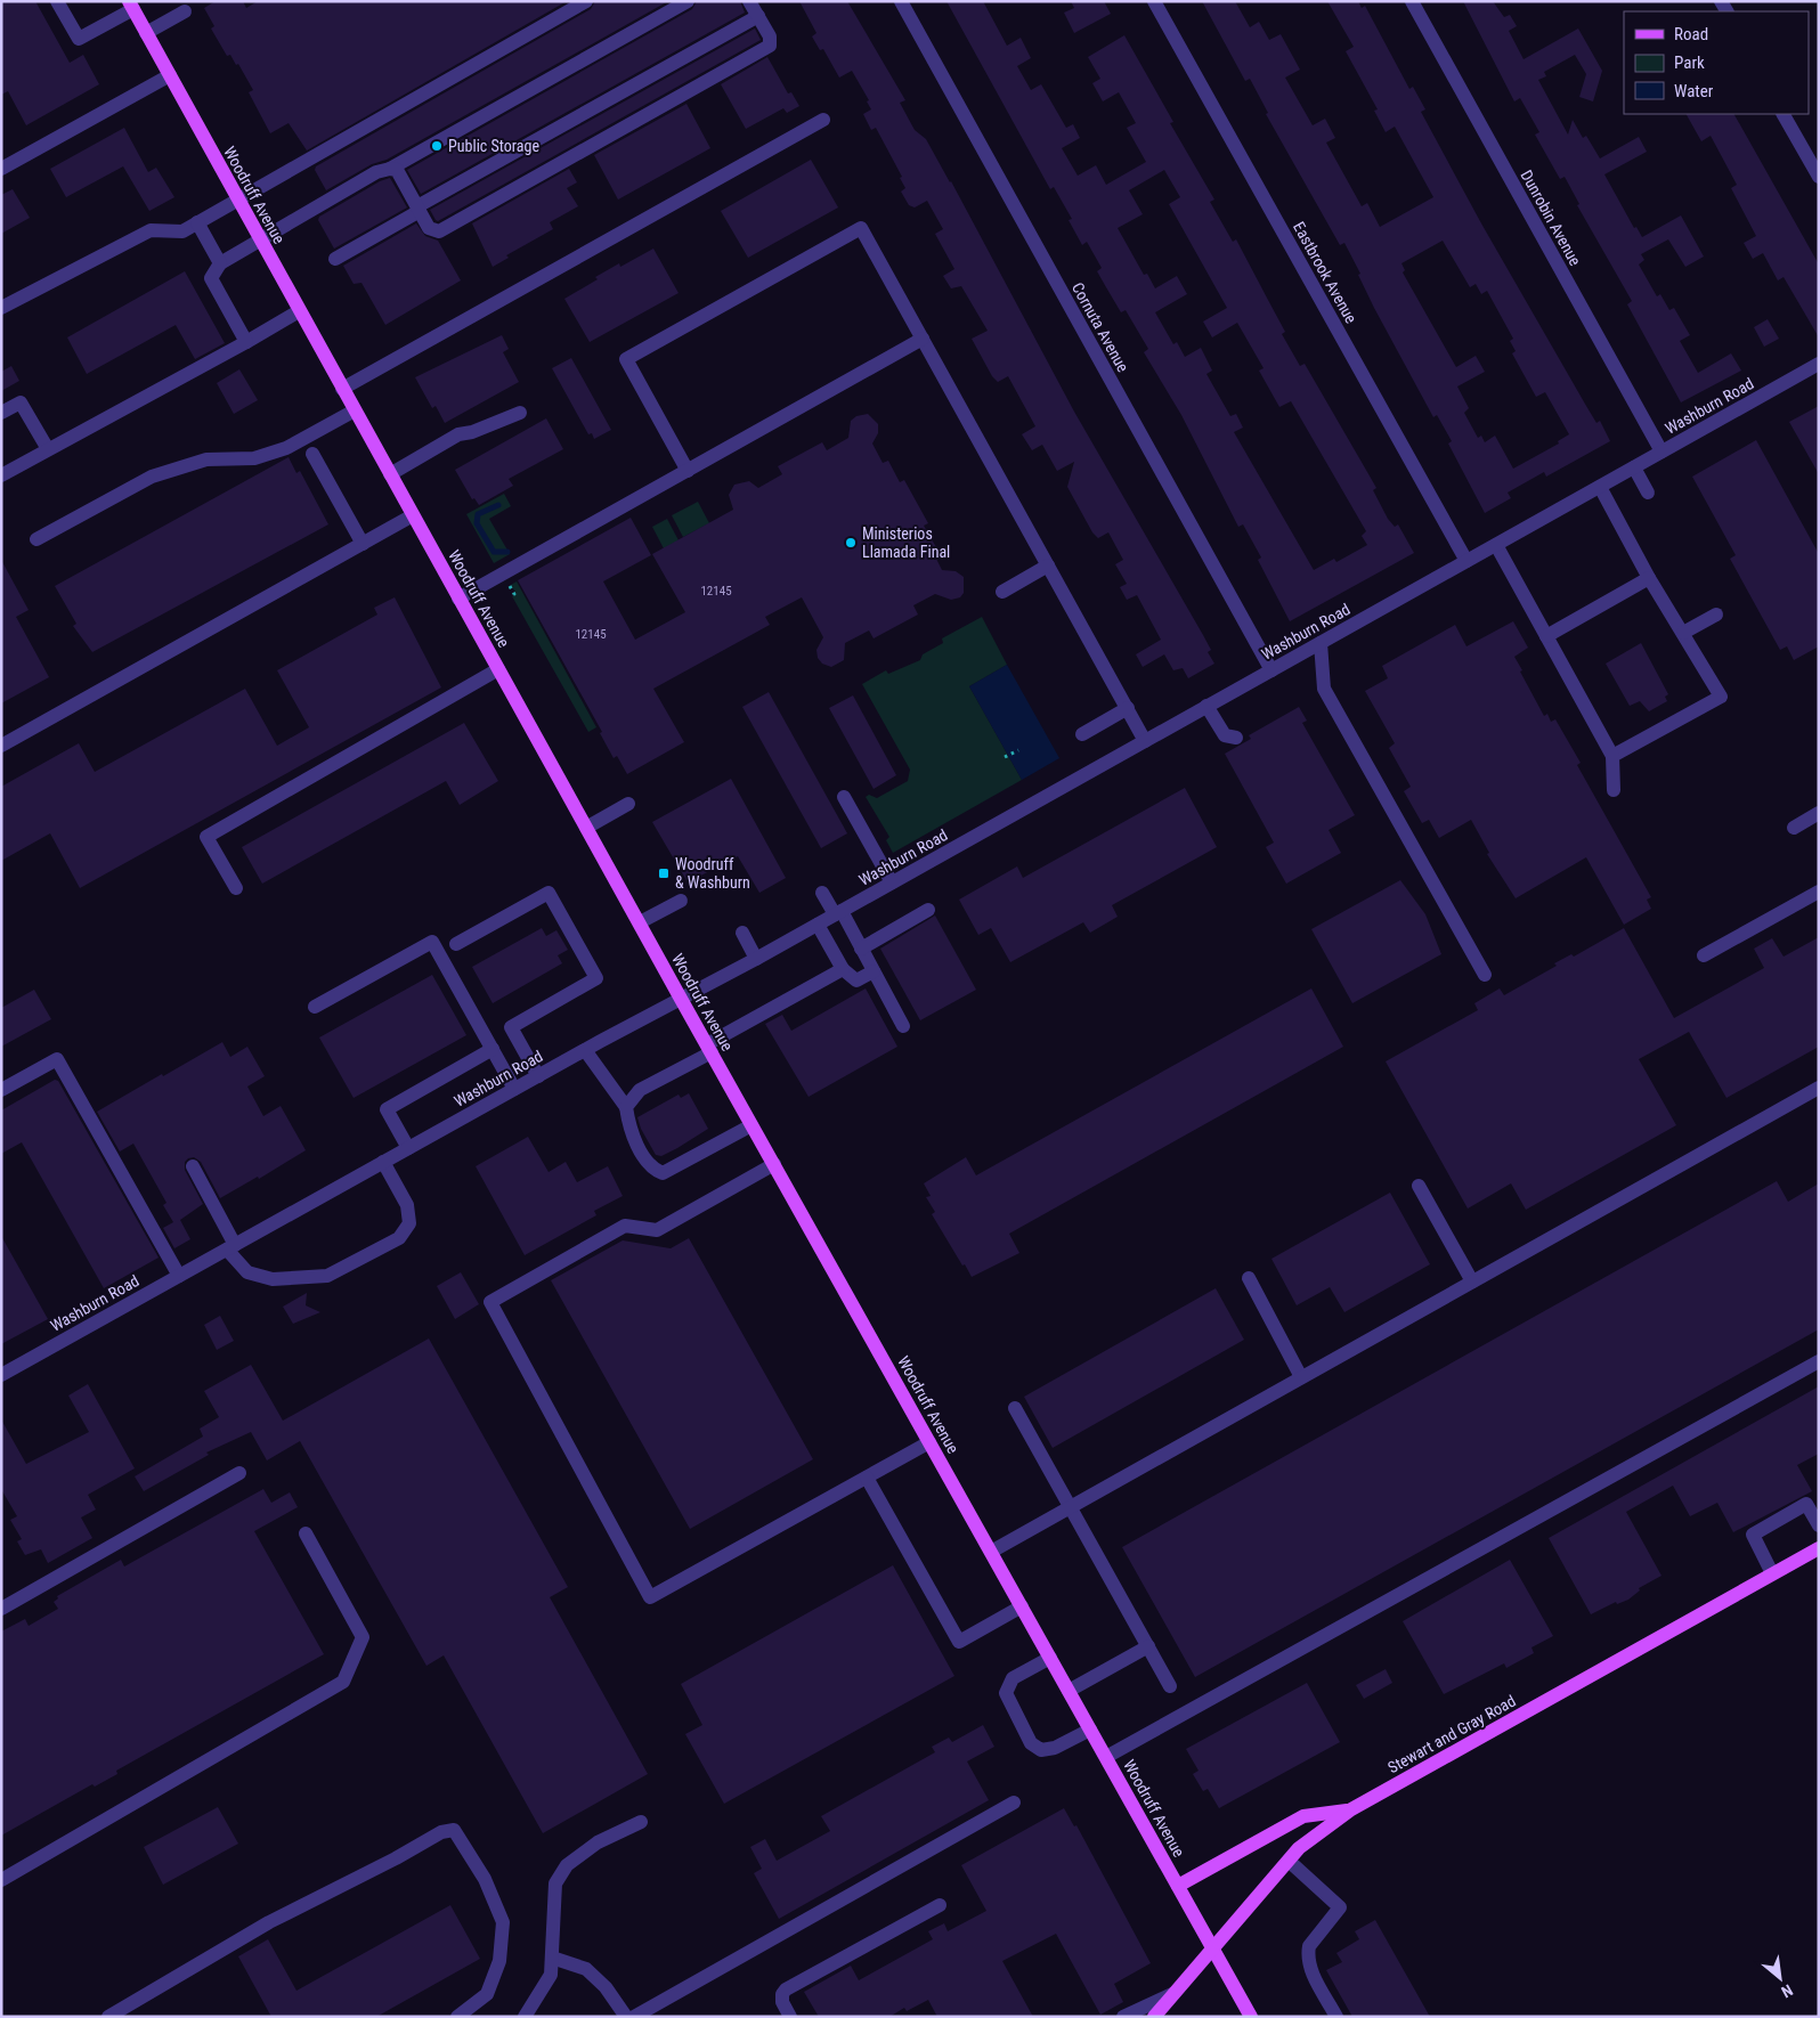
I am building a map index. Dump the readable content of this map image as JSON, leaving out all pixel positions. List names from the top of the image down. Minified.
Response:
{"streets":{"main road":["Woodruff Avenue","Stewart and Gray Road"],"street":["Dunrobin Avenue","Eastbrook Avenue","Cornuta Avenue","Washburn Road"]},"crossings":[["Woodruff Avenue","Washburn Road"],["Woodruff Avenue","Stewart and Gray Road"],["Dunrobin Avenue","Washburn Road"],["Eastbrook Avenue","Washburn Road"],["Cornuta Avenue","Washburn Road"]],"places":{"other":["Public Storage","Ministerios Llamada Final"],"transit":["Woodruff & Washburn"]},"house_numbers":["12145","12145"],"legend":["Road","Park","Water"],"north":"bottom right"}
